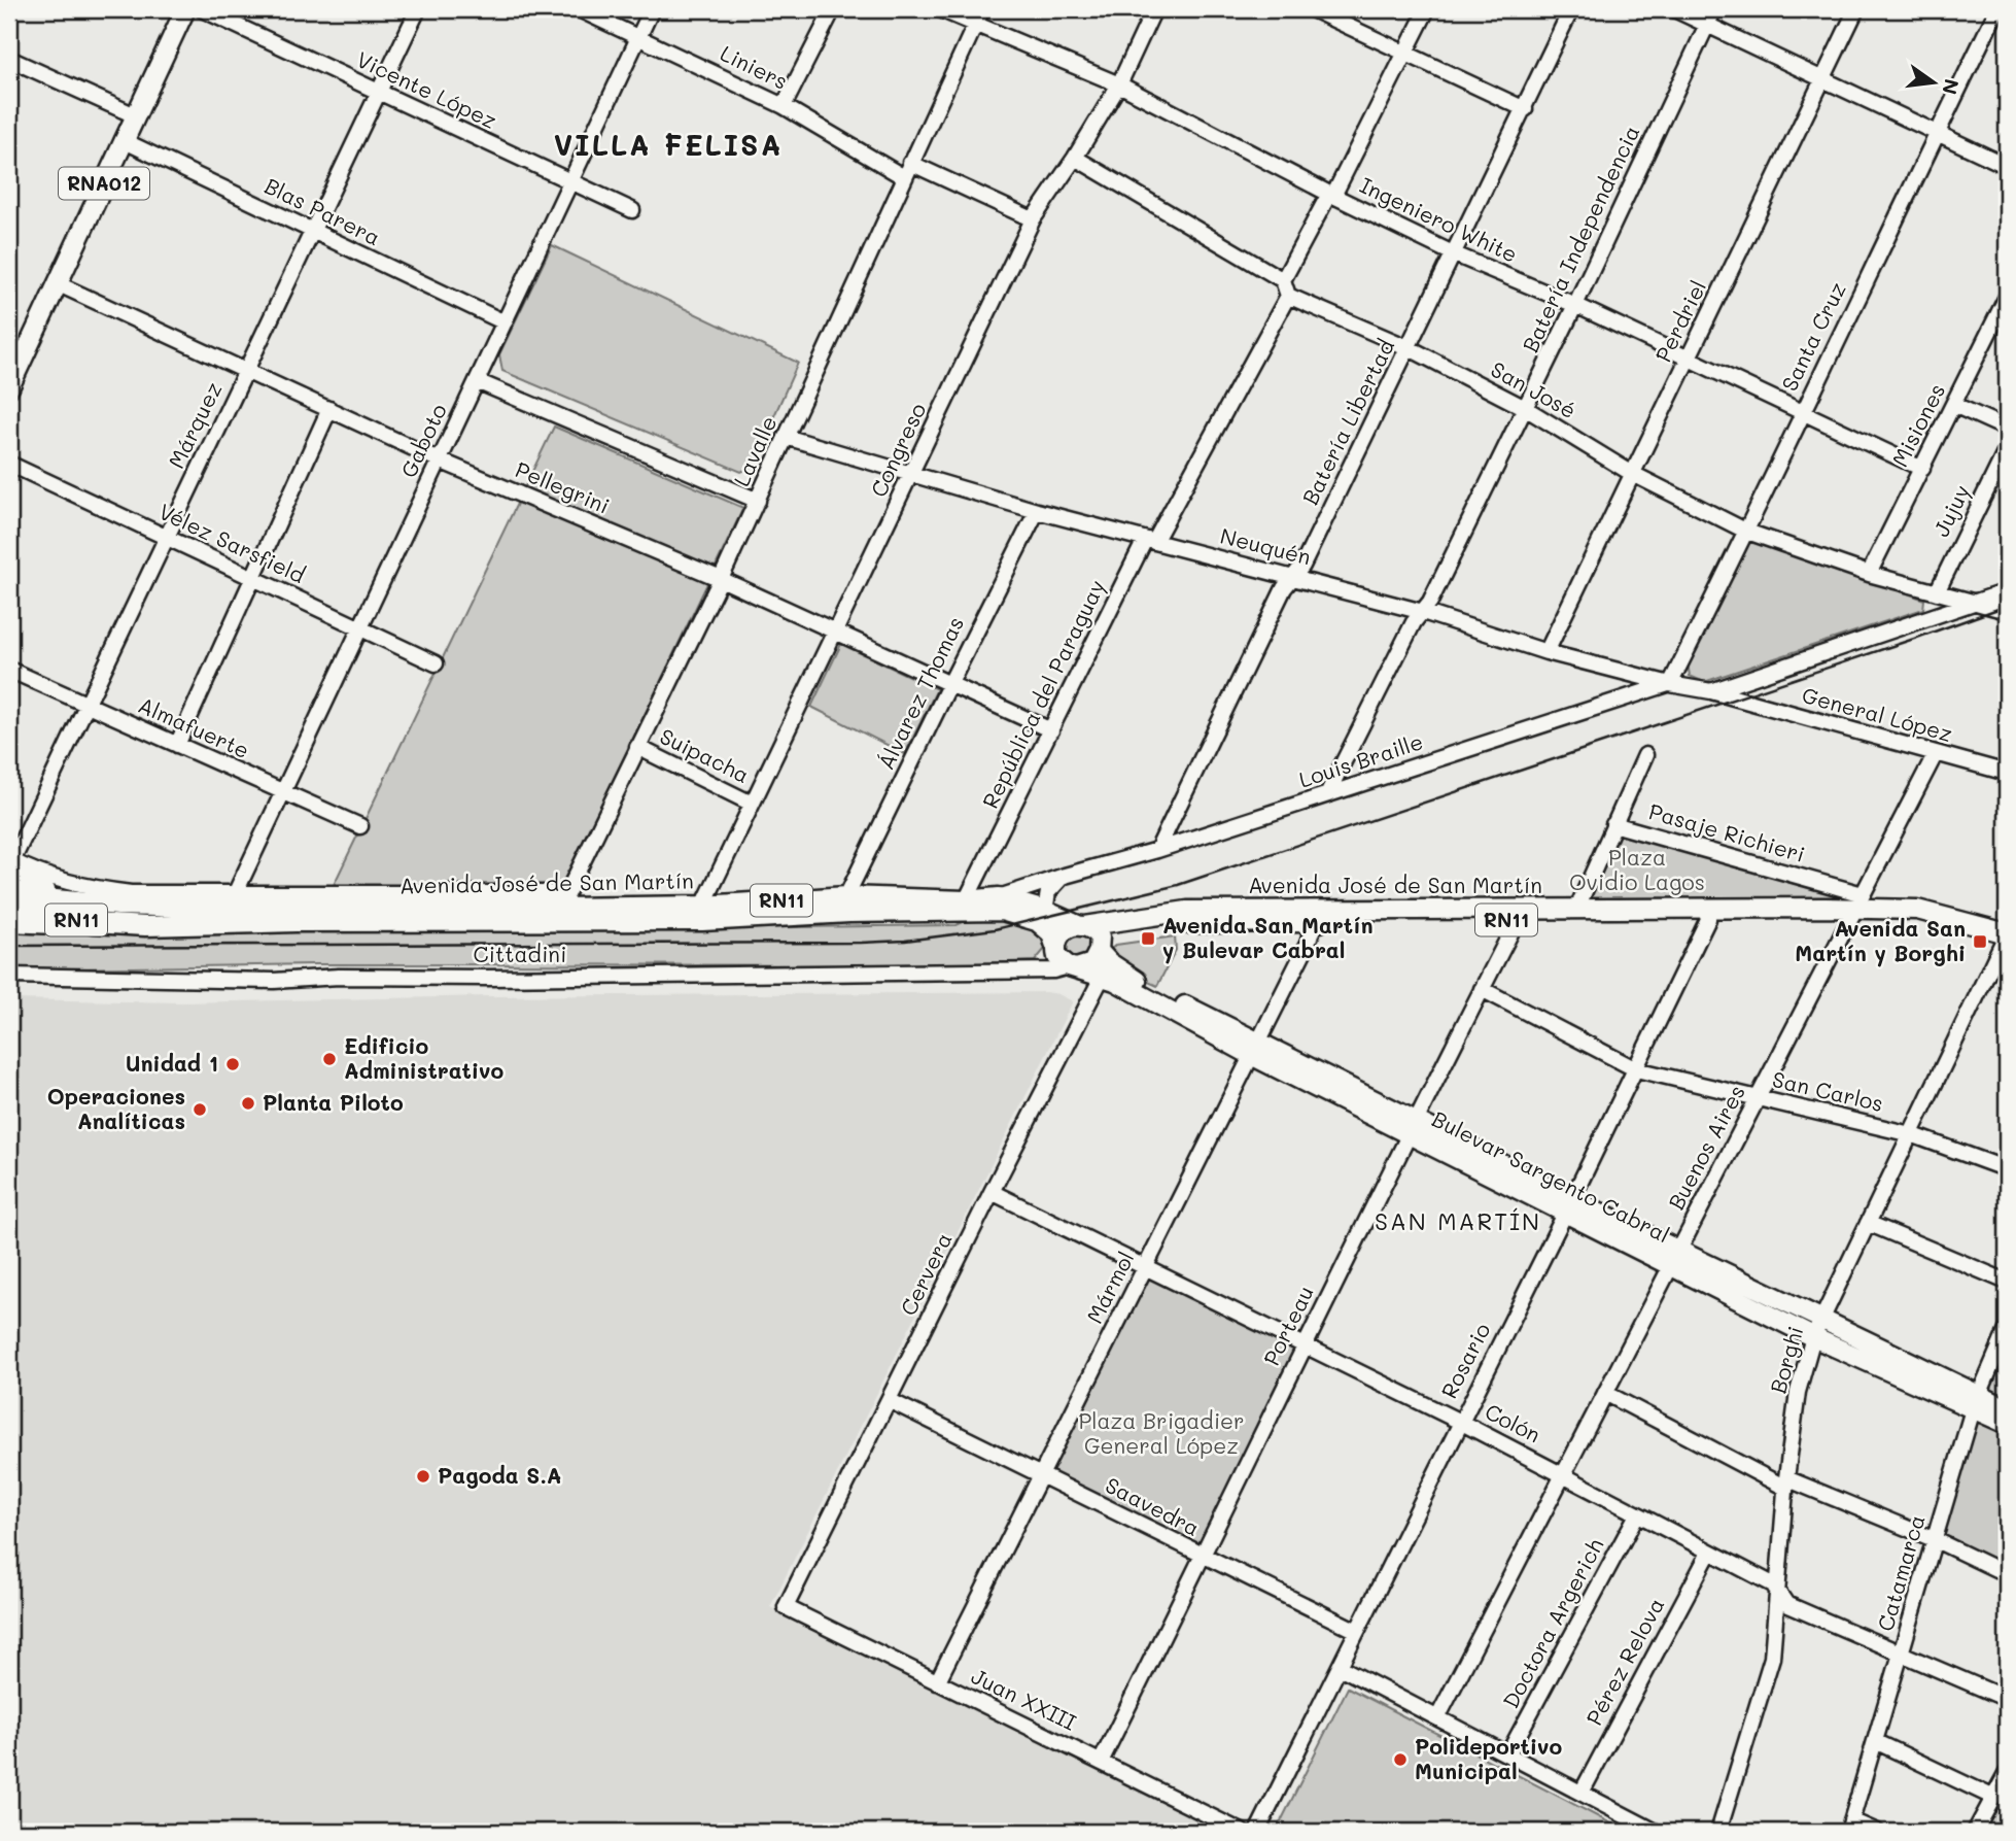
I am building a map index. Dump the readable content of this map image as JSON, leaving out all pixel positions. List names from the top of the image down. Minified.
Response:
{"streets":{"main road":["RNA012","Avenida José de San Martín","RN11","Bulevar Sargento Cabral"],"street":["Liniers","Vicente López","Blas Parera","Ingeniero White","Batería Independencia","Perdriel","Santa Cruz","San José","Batería Libertad","Márquez","Misiones","Gaboto","Congreso","Lavalle","Pellegrini","Jujuy","Vélez Sarsfield","Neuquén","Álvarez Thomas","República del Paraguay","General López","Almafuerte","Suipacha","Louis Braille","Pasaje Richieri","Cittadini","San Carlos","Buenos Aires","Cervera","Mármol","Porteau","Borghi","Rosario","Colón","Saavedra","Catamarca","Doctora Argerich","Pérez Relova","Juan XXIII"]},"crossings":[["Liniers","Gaboto"],["Liniers","Lavalle"],["Vicente López","Márquez"],["Vicente López","Gaboto"],["RNA012","Blas Parera"],["RNA012","Pellegrini"],["Blas Parera","Márquez"],["Blas Parera","Gaboto"],["Ingeniero White","Batería Independencia"],["Ingeniero White","Perdriel"],["Ingeniero White","Santa Cruz"],["Ingeniero White","Batería Libertad"],["Ingeniero White","Misiones"],["Ingeniero White","Congreso"],["Ingeniero White","Lavalle"],["Batería Independencia","San José"],["Batería Independencia","Neuquén"],["Batería Independencia","Louis Braille"],["Perdriel","San José"],["Perdriel","Neuquén"],["Santa Cruz","San José"],["Santa Cruz","Neuquén"],["Santa Cruz","Louis Braille"],["San José","Batería Libertad"],["San José","Misiones"],["San José","Jujuy"],["San José","República del Paraguay"],["Batería Libertad","Neuquén"],["Batería Libertad","Louis Braille"],["Márquez","Pellegrini"],["Márquez","Vélez Sarsfield"],["Márquez","Almafuerte"],["Gaboto","Pellegrini"],["Gaboto","Vélez Sarsfield"],["Gaboto","Almafuerte"],["Congreso","Pellegrini"],["Congreso","Neuquén"],["Congreso","Suipacha"],["Congreso","Avenida José de San Martín"],["Lavalle","Pellegrini"],["Lavalle","Neuquén"],["Lavalle","Suipacha"],["Lavalle","Avenida José de San Martín"],["Pellegrini","Álvarez Thomas"],["Pellegrini","República del Paraguay"],["Neuquén","Álvarez Thomas"],["Neuquén","República del Paraguay"],["Neuquén","General López"],["Neuquén","Louis Braille"],["Álvarez Thomas","Avenida José de San Martín"],["República del Paraguay","Avenida José de San Martín"],["General López","Buenos Aires"],["Louis Braille","Avenida José de San Martín"],["Pasaje Richieri","Avenida José de San Martín"],["Pasaje Richieri","Buenos Aires"],["Avenida José de San Martín","RN11"],["Avenida José de San Martín","Cittadini"],["Avenida José de San Martín","Buenos Aires"],["Avenida José de San Martín","Bulevar Sargento Cabral"],["Avenida José de San Martín","Cervera"],["Avenida José de San Martín","Mármol"],["Avenida José de San Martín","Porteau"],["Avenida José de San Martín","Borghi"],["Avenida José de San Martín","Rosario"],["RN11","Cittadini"],["RN11","Bulevar Sargento Cabral"],["RN11","Cervera"],["Cittadini","Bulevar Sargento Cabral"],["Cittadini","Cervera"],["San Carlos","Buenos Aires"],["San Carlos","Porteau"],["San Carlos","Borghi"],["San Carlos","Rosario"],["Buenos Aires","Bulevar Sargento Cabral"],["Buenos Aires","Colón"],["Bulevar Sargento Cabral","Cervera"],["Bulevar Sargento Cabral","Mármol"],["Bulevar Sargento Cabral","Porteau"],["Bulevar Sargento Cabral","Borghi"],["Bulevar Sargento Cabral","Rosario"],["Bulevar Sargento Cabral","Catamarca"],["Cervera","Colón"],["Cervera","Saavedra"],["Cervera","Juan XXIII"],["Mármol","Colón"],["Mármol","Saavedra"],["Mármol","Juan XXIII"],["Porteau","Colón"],["Porteau","Saavedra"],["Porteau","Juan XXIII"],["Borghi","Colón"],["Rosario","Colón"],["Rosario","Saavedra"],["Colón","Catamarca"],["Colón","Doctora Argerich"],["Colón","Pérez Relova"]],"districts":["VILLA FELISA","SAN MARTÍN"],"parks":["Plaza Ovidio Lagos","Plaza Brigadier General López"],"places":{"transit":["Avenida San Martín y Bulevar Cabral","Avenida San Martín y Borghi"],"other":["Edificio Administrativo","Unidad 1","Planta Piloto","Operaciones Analíticas","Pagoda S.A","Polideportivo Municipal"]},"north":"right"}
